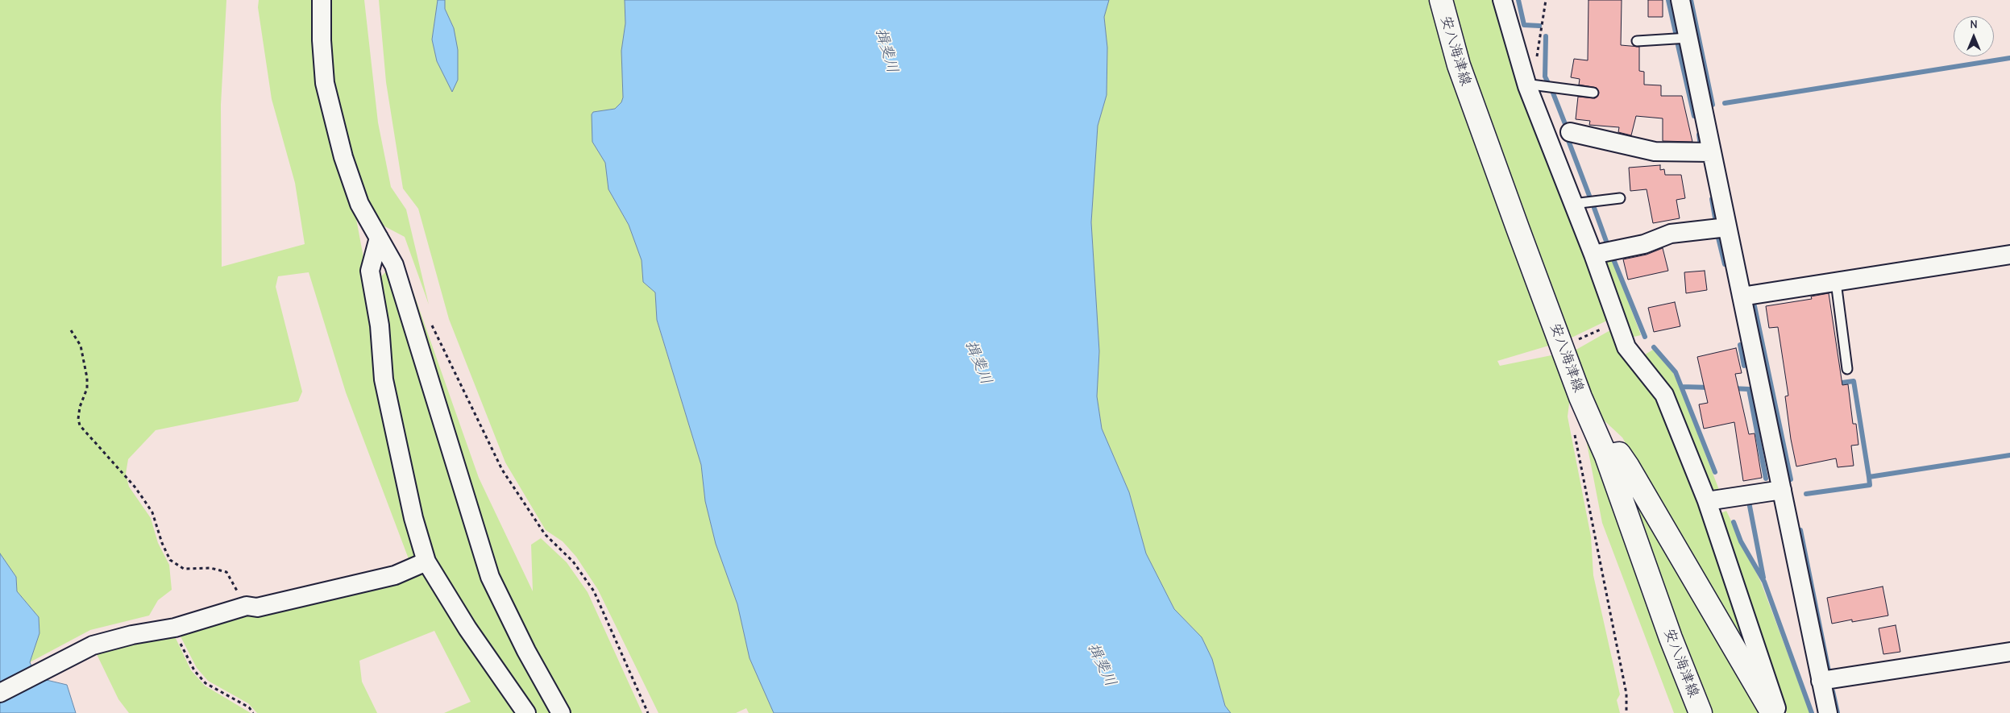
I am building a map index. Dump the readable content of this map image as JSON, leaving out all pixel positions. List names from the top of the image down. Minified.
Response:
{"streets":{"main road":["安八海津線"]},"water":["揖斐川"],"north":"top"}
